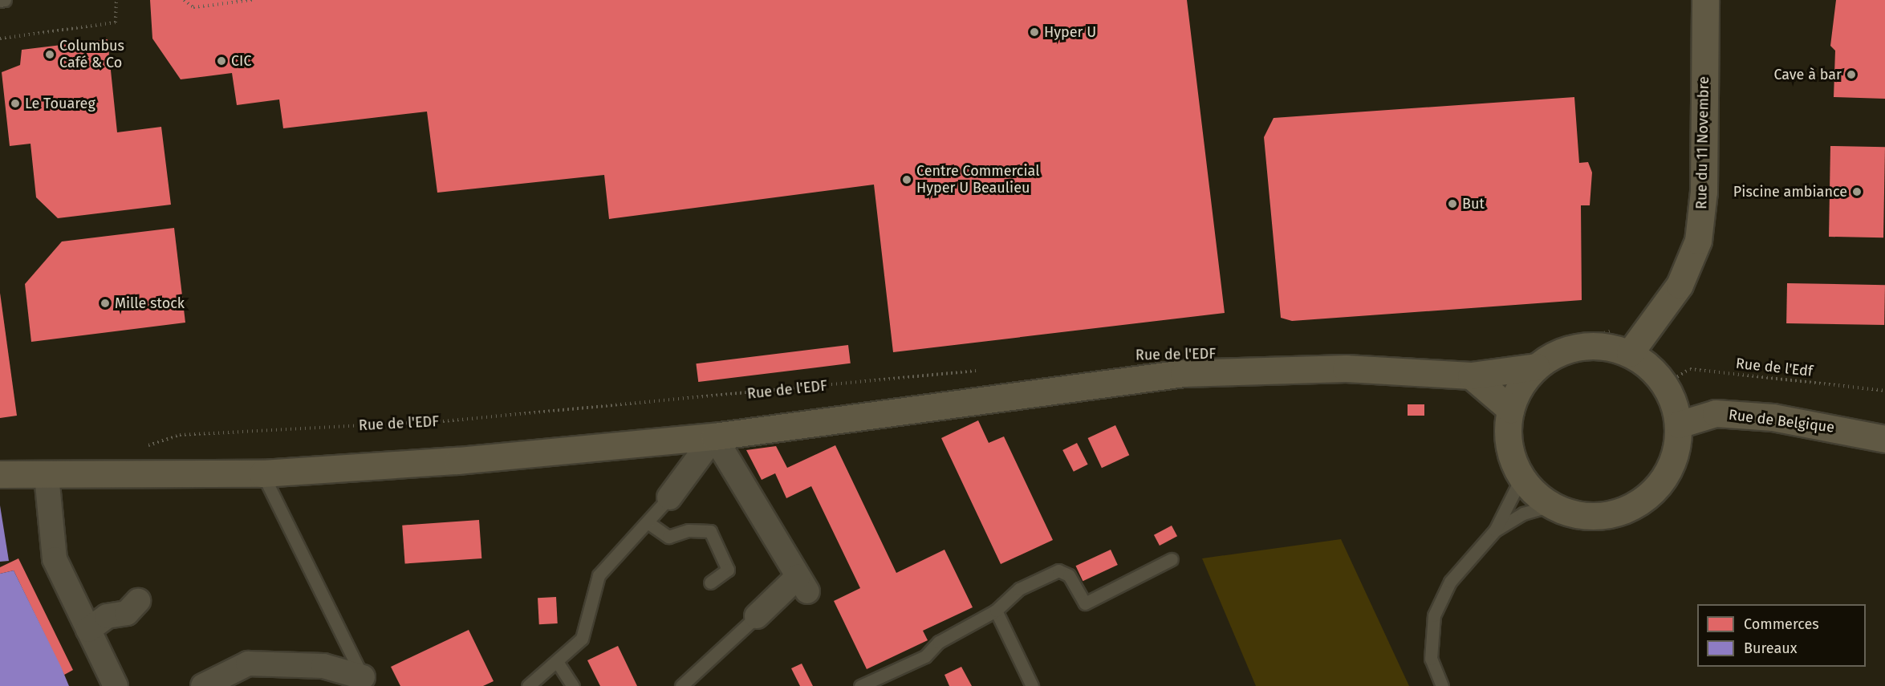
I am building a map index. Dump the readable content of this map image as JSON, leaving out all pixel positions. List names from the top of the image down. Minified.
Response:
{"streets":{"street":["Rue du 11 Novembre","Rue de l'EDF","Rue de Belgique"],"path":["Rue de l'Edf"]},"crossings":[["Rue du 11 Novembre","Rue de l'EDF"],["Rue du 11 Novembre","Rue de l'Edf"],["Rue du 11 Novembre","Rue de Belgique"],["Rue de l'EDF","Rue de l'Edf"],["Rue de l'EDF","Rue de Belgique"],["Rue de l'Edf","Rue de Belgique"]],"places":["Hyper U","Columbus Café & Co","CIC","Cave à bar","Le Touareg","Centre Commercial Hyper U Beaulieu","Piscine ambiance","But","Mille stock"],"legend":["Commerces","Bureaux"]}
